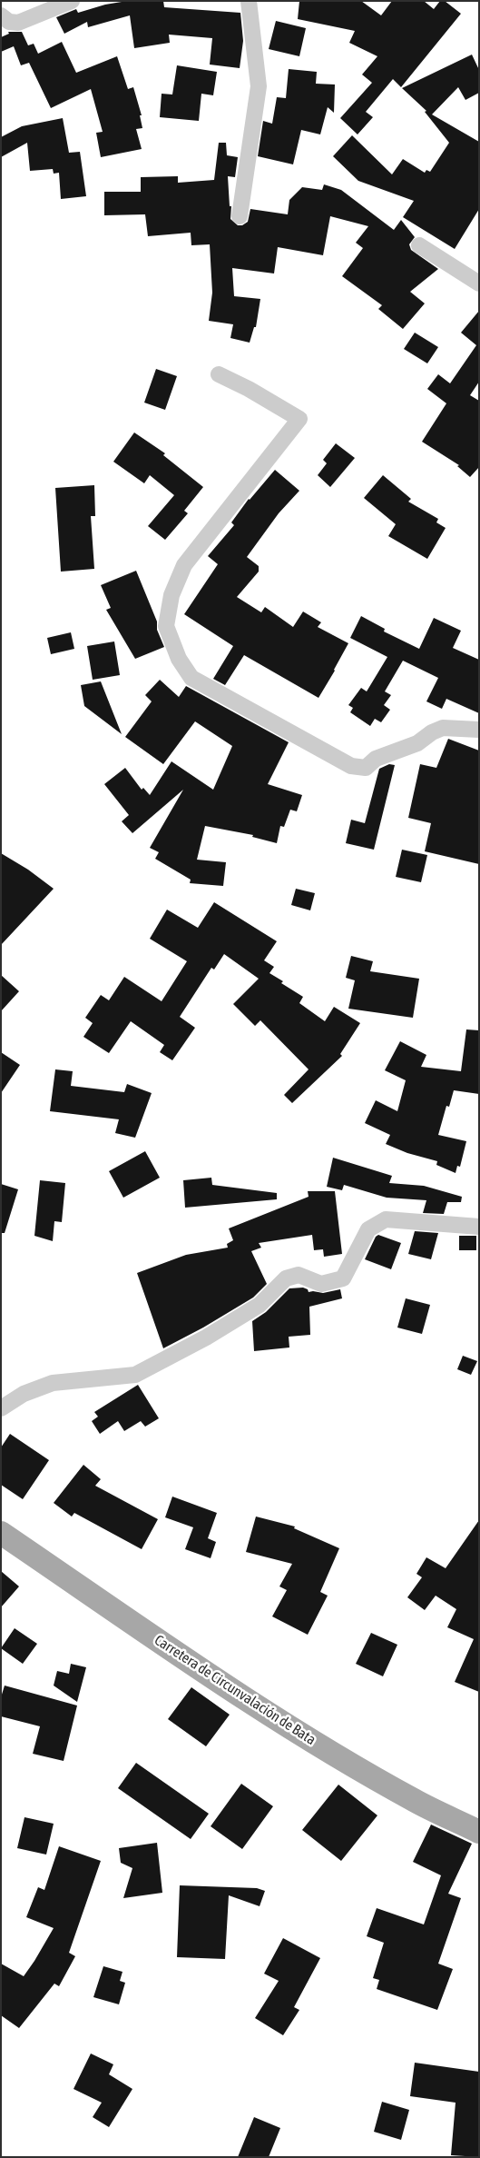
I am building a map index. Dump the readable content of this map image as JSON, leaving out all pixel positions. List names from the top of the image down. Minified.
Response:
{"streets":{"main road":["Carretera de Circunvalación de Bata"]}}
